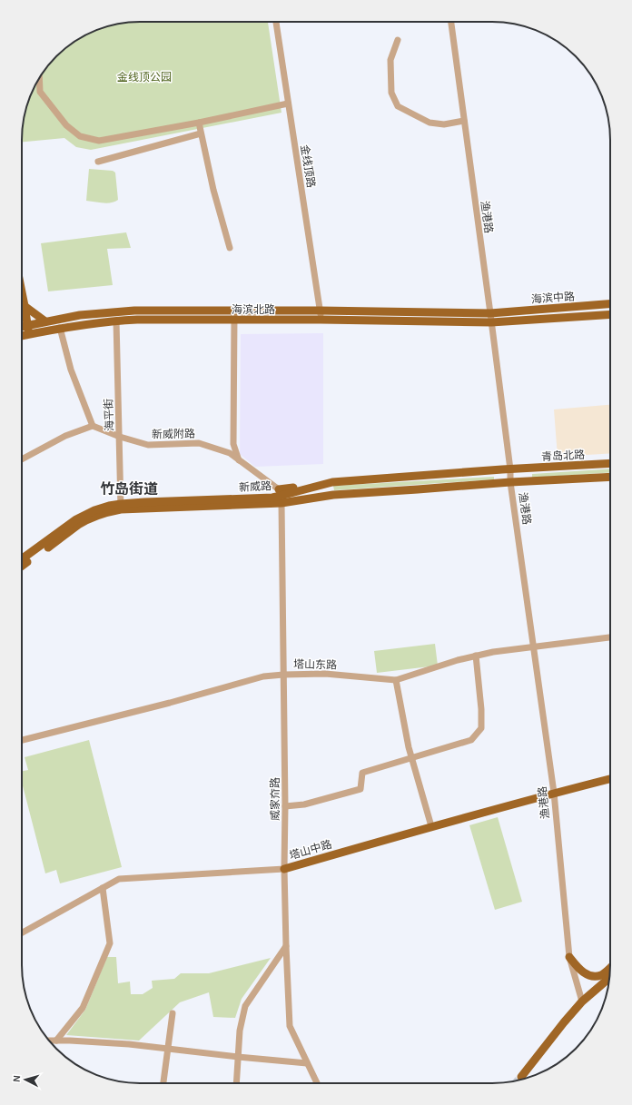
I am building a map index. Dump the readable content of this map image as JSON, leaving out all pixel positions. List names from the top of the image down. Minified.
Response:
{"streets":{"main road":["海滨中路","海滨北路","青岛北路","新威路","塔山中路"],"street":["金线顶路","渔港路","海平街","新威附路","塔山东路","威家夼路"]},"crossings":[["金线顶路","海滨北路"],["渔港路","海滨中路"],["渔港路","海滨北路"],["渔港路","青岛北路"],["渔港路","新威路"],["渔港路","塔山东路"],["渔港路","塔山中路"],["海滨中路","海滨北路"],["海滨北路","海平街"],["海平街","新威附路"],["海平街","新威路"],["新威附路","新威路"],["新威附路","威家夼路"],["青岛北路","新威路"],["新威路","威家夼路"],["塔山东路","威家夼路"],["威家夼路","塔山中路"]],"districts":["竹岛街道"],"parks":["金线顶公园"],"north":"left"}
